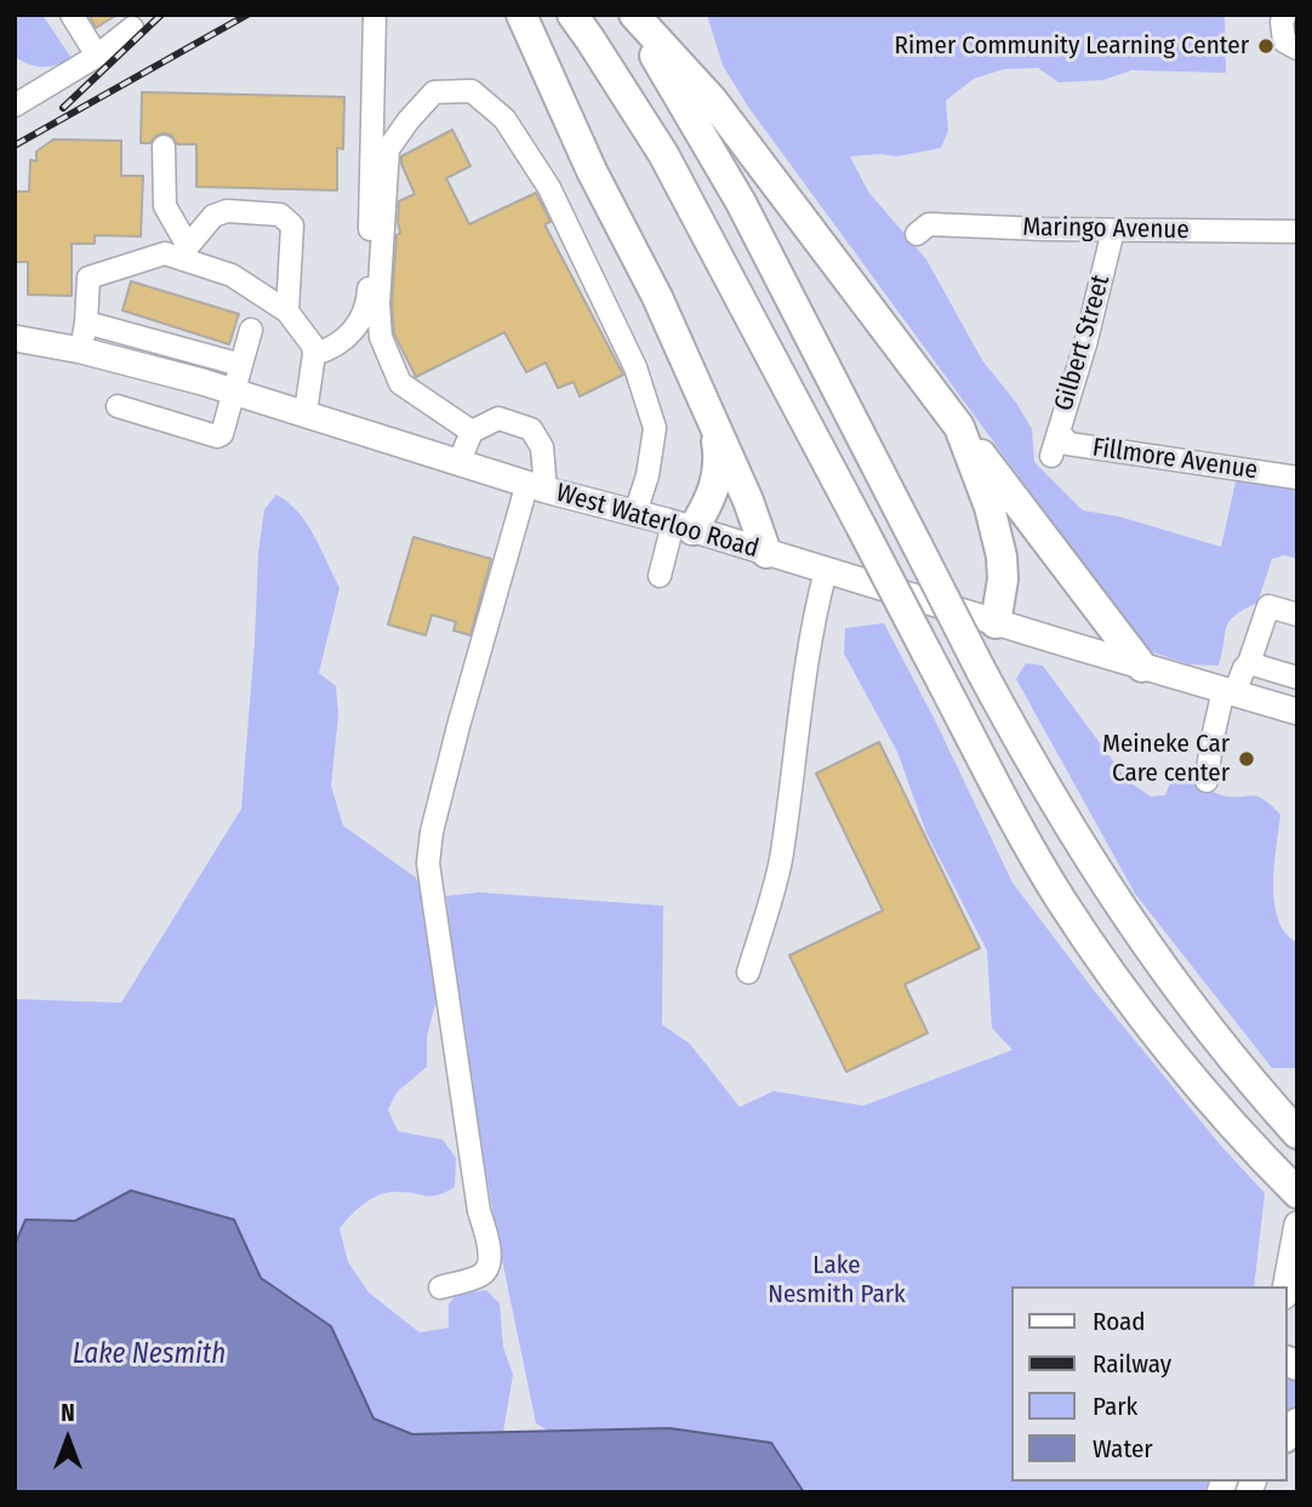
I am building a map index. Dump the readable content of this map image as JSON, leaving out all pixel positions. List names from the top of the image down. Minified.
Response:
{"streets":{"main road":["West Waterloo Road"],"street":["Maringo Avenue","Gilbert Street","Fillmore Avenue"]},"crossings":[["Maringo Avenue","Gilbert Street"],["Gilbert Street","Fillmore Avenue"]],"water":["Lake Nesmith"],"parks":["Lake Nesmith Park"],"places":["Rimer Community Learning Center","Meineke Car Care center"],"legend":["Road","Railway","Park","Water"],"north":"top"}
